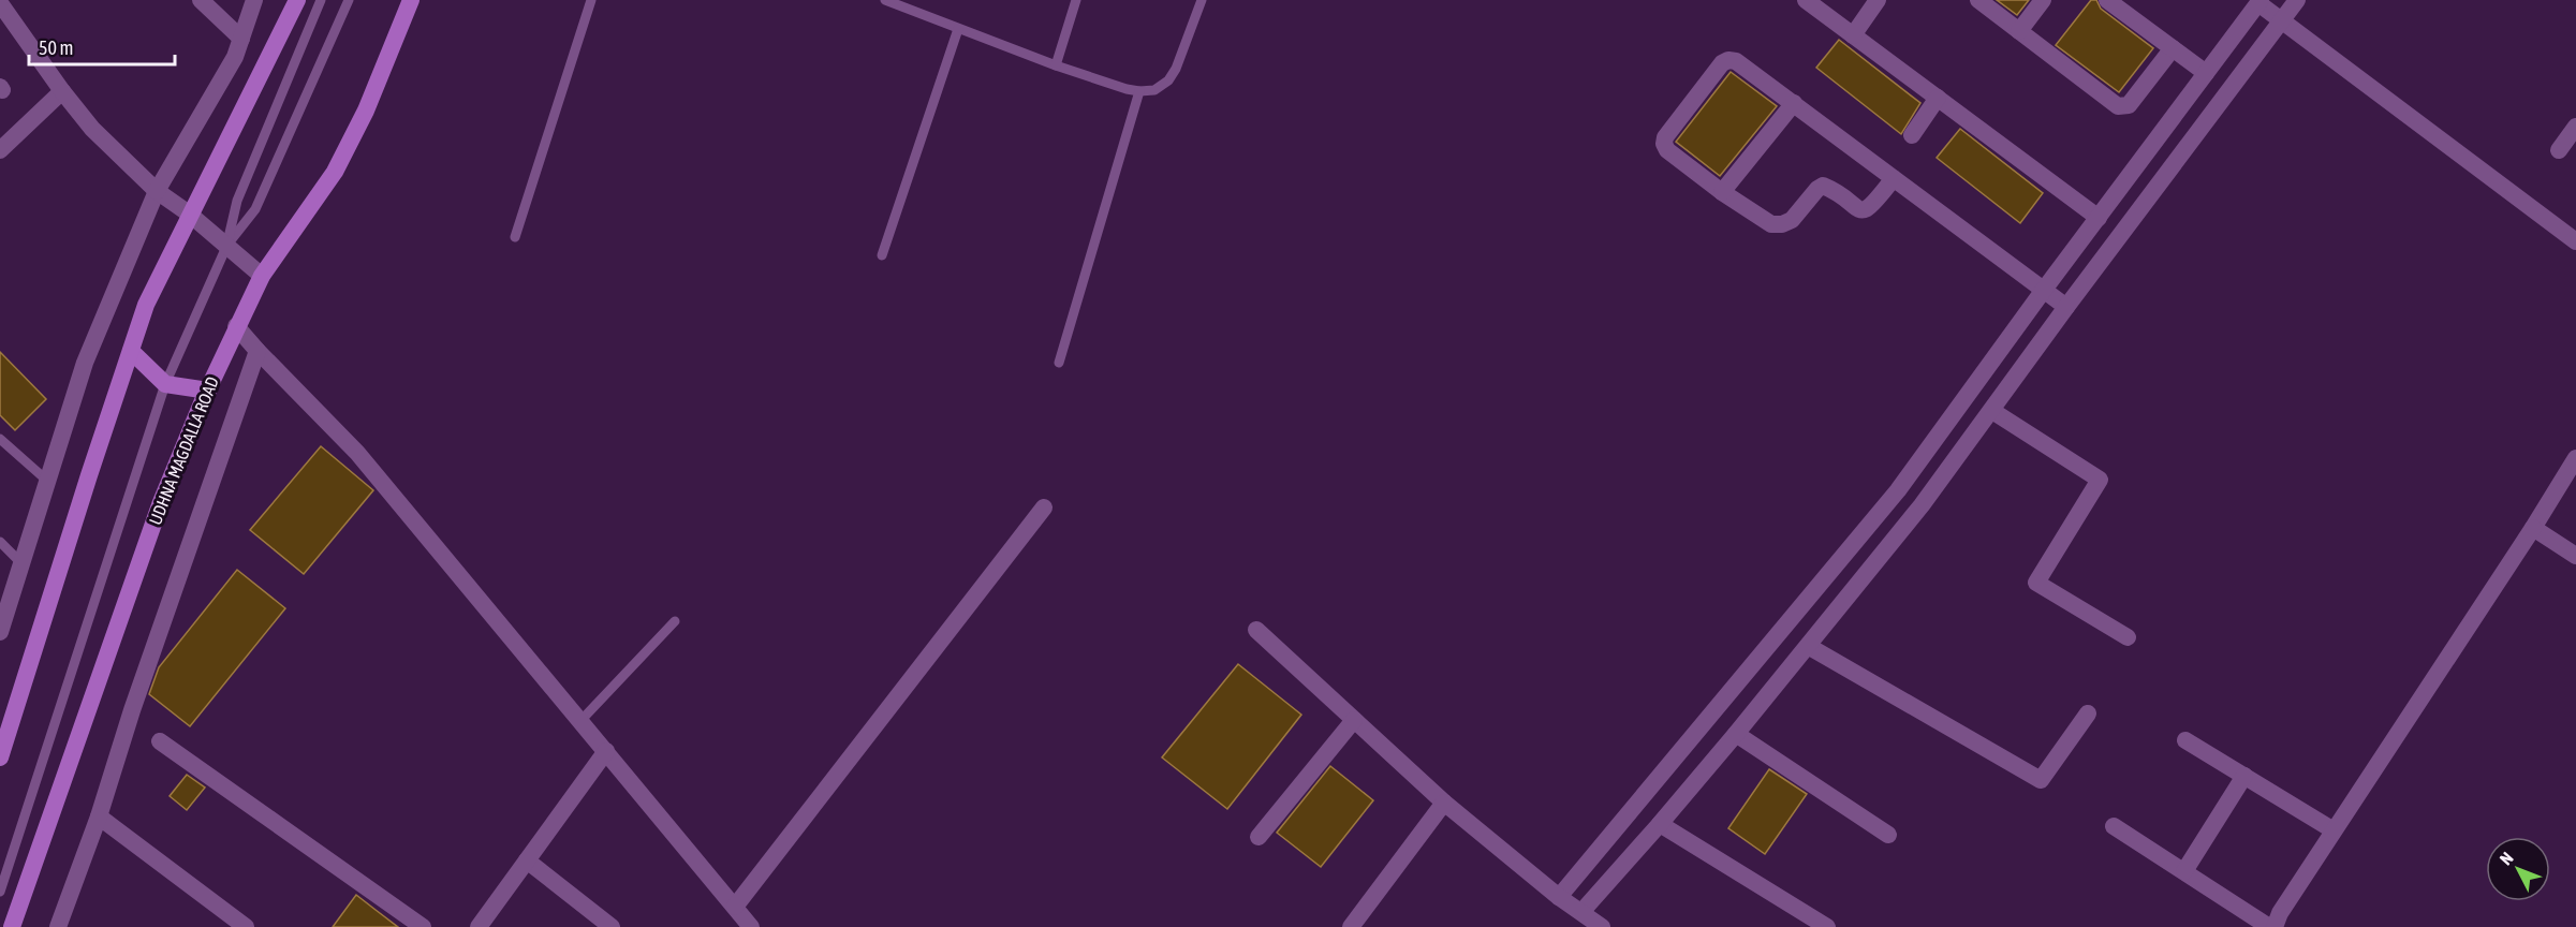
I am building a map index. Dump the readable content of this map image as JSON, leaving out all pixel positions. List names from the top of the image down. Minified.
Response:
{"streets":{"main road":["UDHNA MAGDALLA ROAD"]},"scale_bar":"50 m","north":"top left"}
